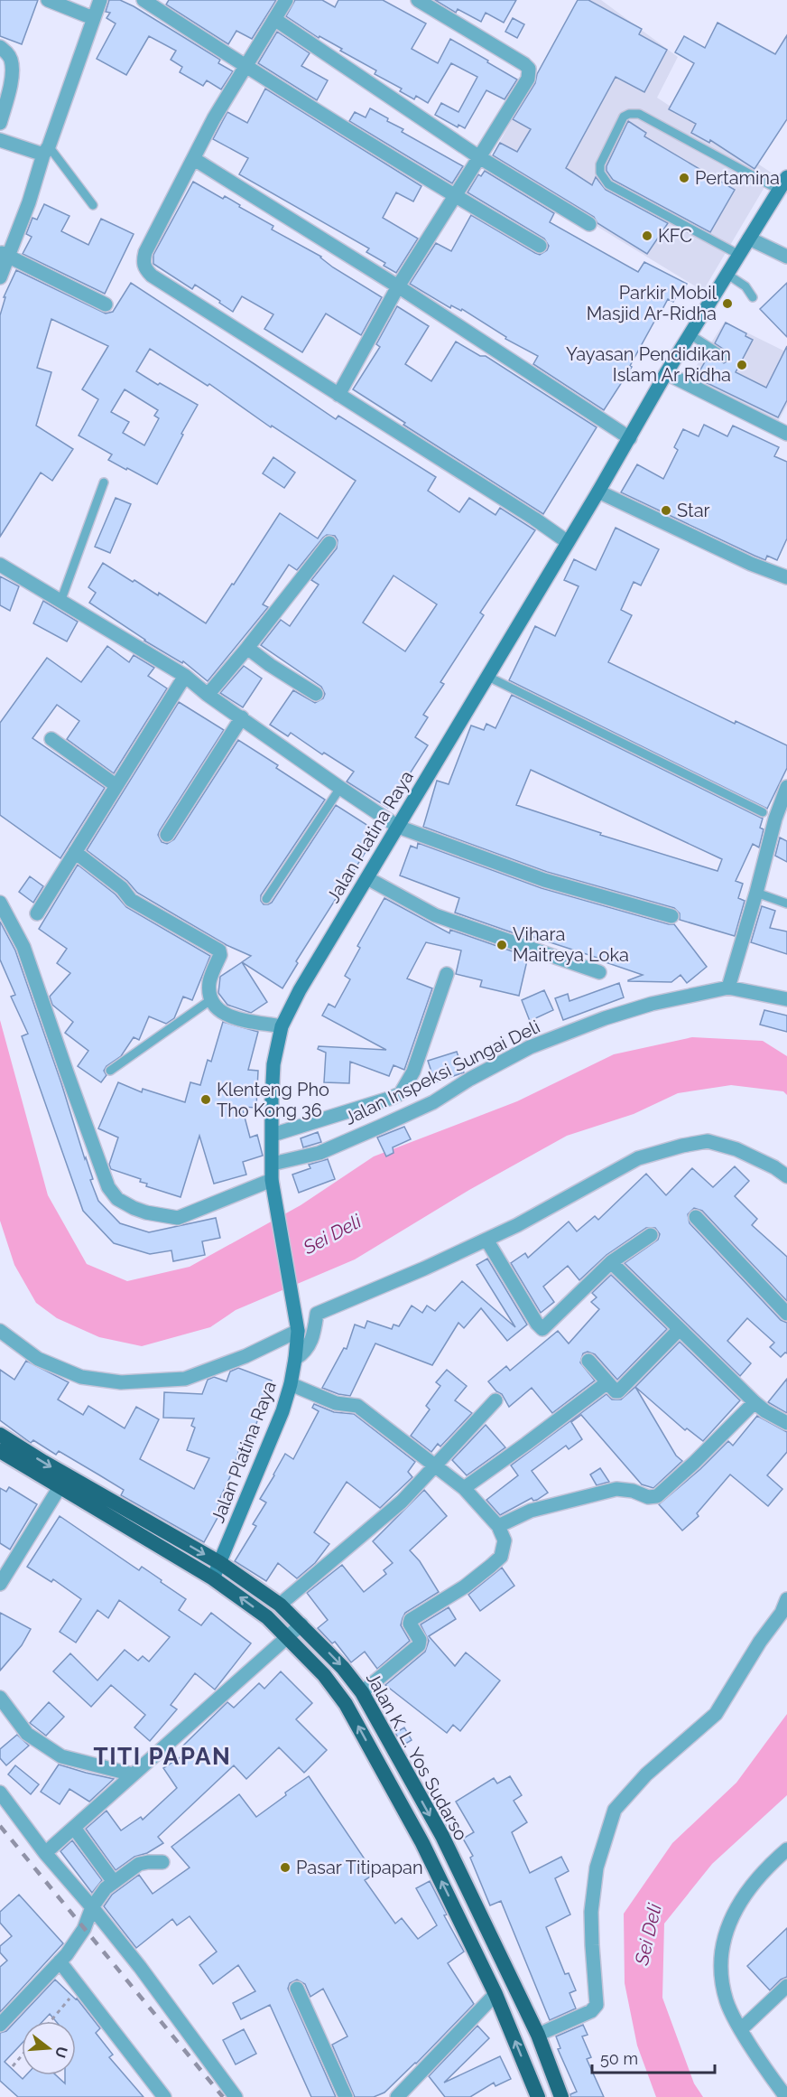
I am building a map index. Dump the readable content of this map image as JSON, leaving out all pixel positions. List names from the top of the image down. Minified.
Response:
{"streets":{"highway":["Jalan K. L. Yos Sudarso"],"main road":["Jalan Platina Raya"],"street":["Jalan Inspeksi Sungai Deli"]},"crossings":[["Jalan Platina Raya","Jalan Inspeksi Sungai Deli"],["Jalan Platina Raya","Jalan K. L. Yos Sudarso"]],"districts":["TITI PAPAN"],"water":["Sei Deli"],"places":["Pertamina","KFC","Parkir Mobil Masjid Ar-Ridha","Yayasan Pendidikan Islam Ar Ridha","Star","Vihara Maitreya Loka","Klenteng Pho Tho Kong 36","Pasar Titipapan"],"scale_bar":"50 m","north":"right"}
